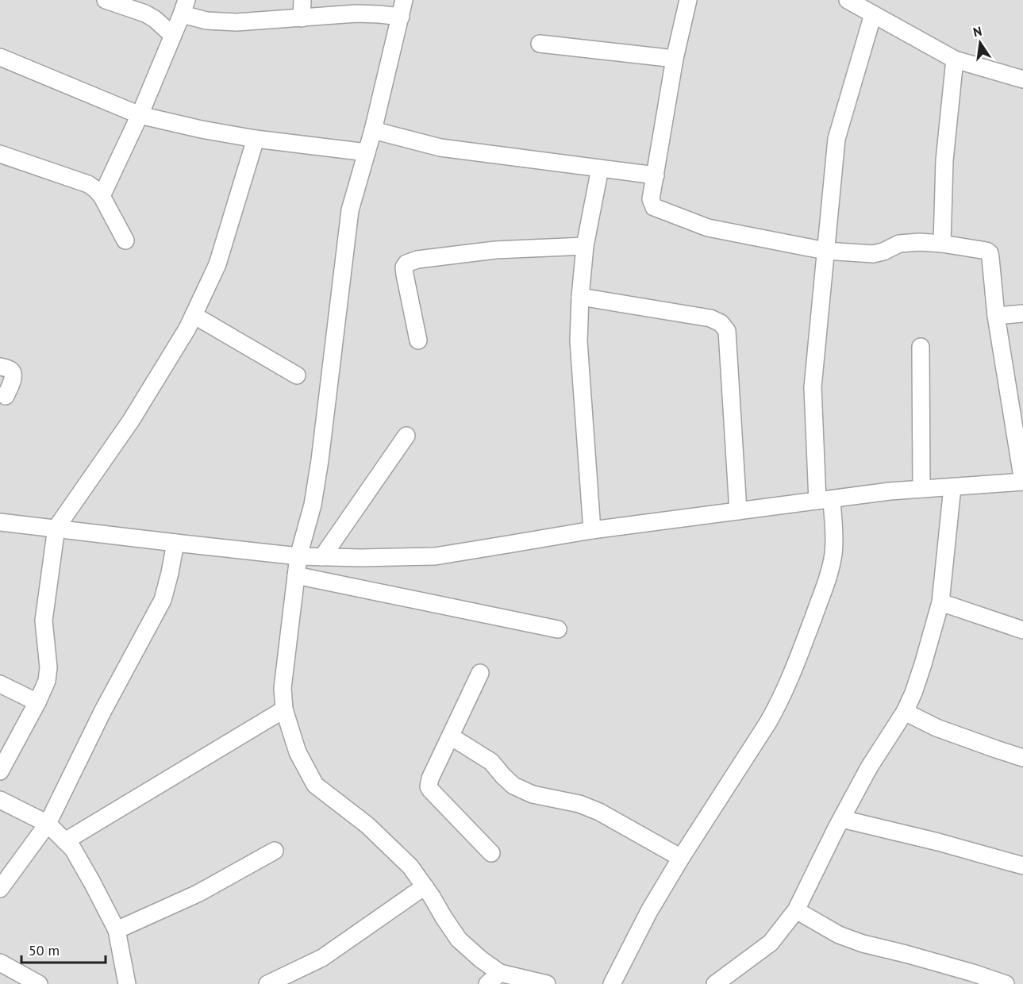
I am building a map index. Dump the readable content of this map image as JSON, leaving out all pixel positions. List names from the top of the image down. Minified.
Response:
{"scale_bar":"50 m","north":"top"}
